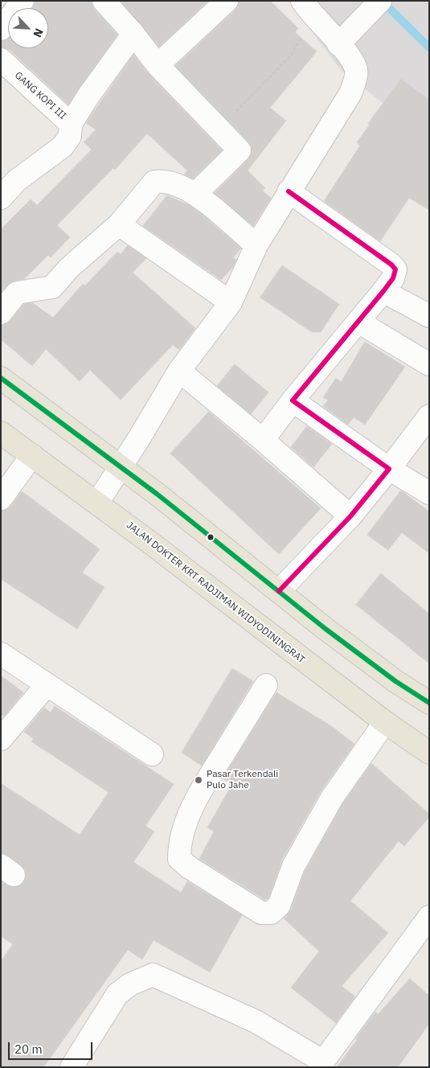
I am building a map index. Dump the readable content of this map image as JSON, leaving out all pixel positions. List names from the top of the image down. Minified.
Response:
{"streets":{"main road":["JALAN DOKTER KRT RADJIMAN WIDYODININGRAT"],"street":["GANG KOPI III"]},"places":["Pasar Terkendali Pulo Jahe"],"scale_bar":"20 m","north":"bottom right"}
